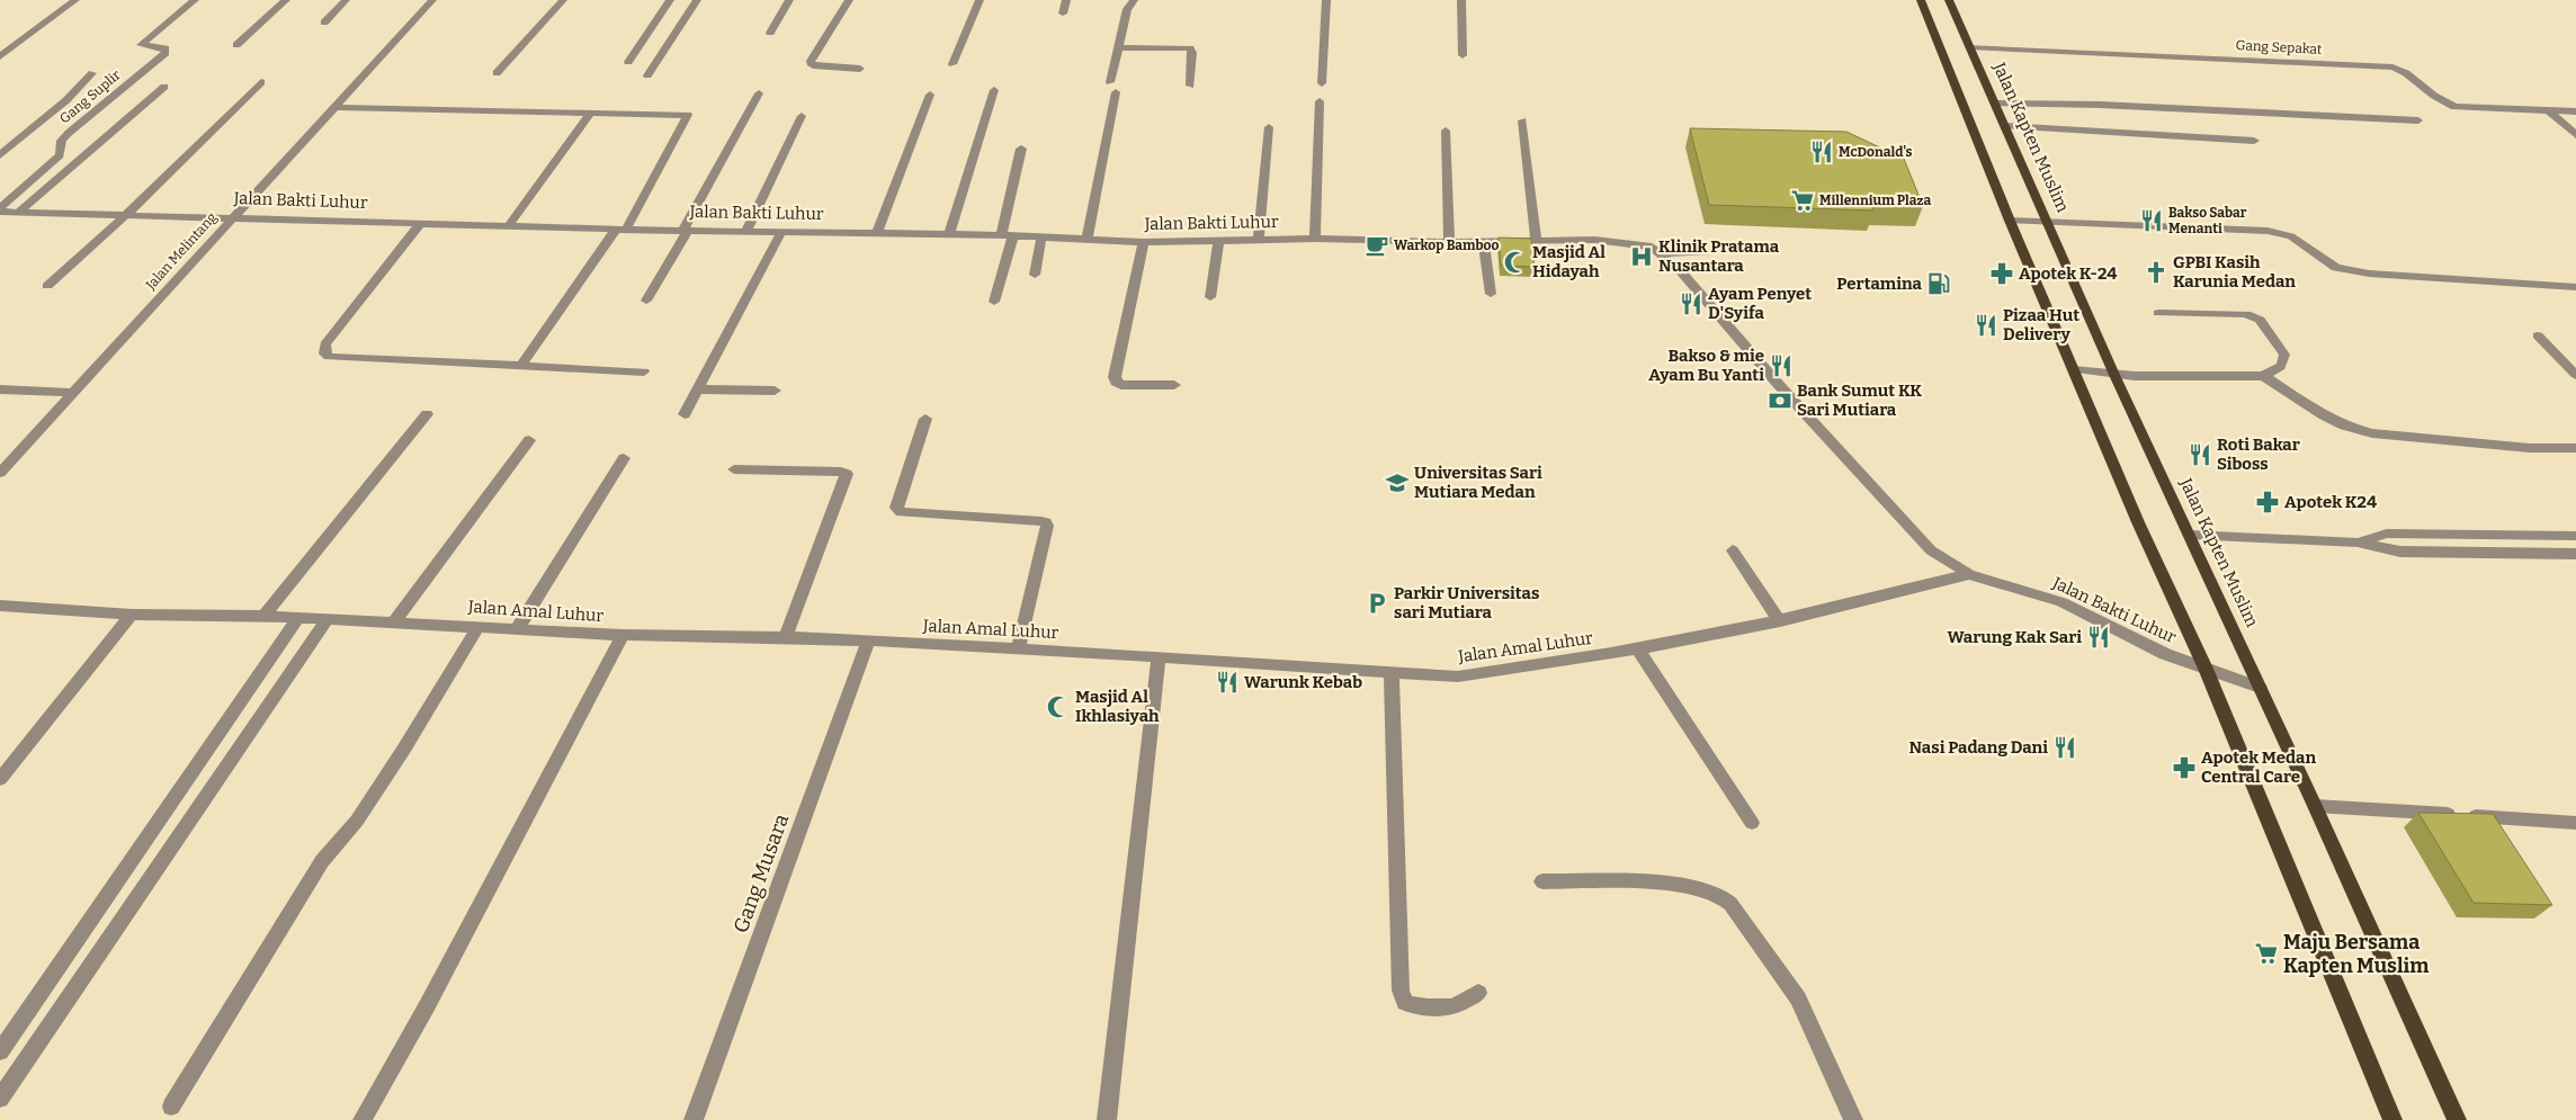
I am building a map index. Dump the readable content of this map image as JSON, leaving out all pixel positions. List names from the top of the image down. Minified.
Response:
{"streets":{"main road":["Jalan Kapten Muslim"],"street":["Gang Sepakat","Gang Suplir","Jalan Bakti Luhur","Jalan Melintang","Jalan Amal Luhur","Gang Musara"]},"crossings":[["Gang Sepakat","Jalan Kapten Muslim"],["Gang Suplir","Jalan Bakti Luhur"],["Jalan Kapten Muslim","Jalan Bakti Luhur"],["Jalan Bakti Luhur","Jalan Melintang"],["Jalan Bakti Luhur","Jalan Amal Luhur"],["Jalan Amal Luhur","Gang Musara"]],"places":{"restaurant":["McDonald's","Bakso Sabar Menanti","Ayam Penyet D'Syifa","Pizaa Hut Delivery","Bakso & mie Ayam Bu Yanti","Roti Bakar Siboss","Warung Kak Sari","Warunk Kebab","Nasi Padang Dani"],"supermarket":["Millennium Plaza","Maju Bersama Kapten Muslim"],"cafe":["Warkop Bamboo"],"hospital":["Klinik Pratama Nusantara"],"mosque":["Masjid Al Hidayah","Masjid Al Ikhlasiyah"],"church":["GPBI Kasih Karunia Medan"],"pharmacy":["Apotek K-24","Apotek K24","Apotek Medan Central Care"],"fuel station":["Pertamina"],"bank":["Bank Sumut KK Sari Mutiara"],"school or university":["Universitas Sari Mutiara Medan"],"parking":["Parkir Universitas sari Mutiara"]}}
